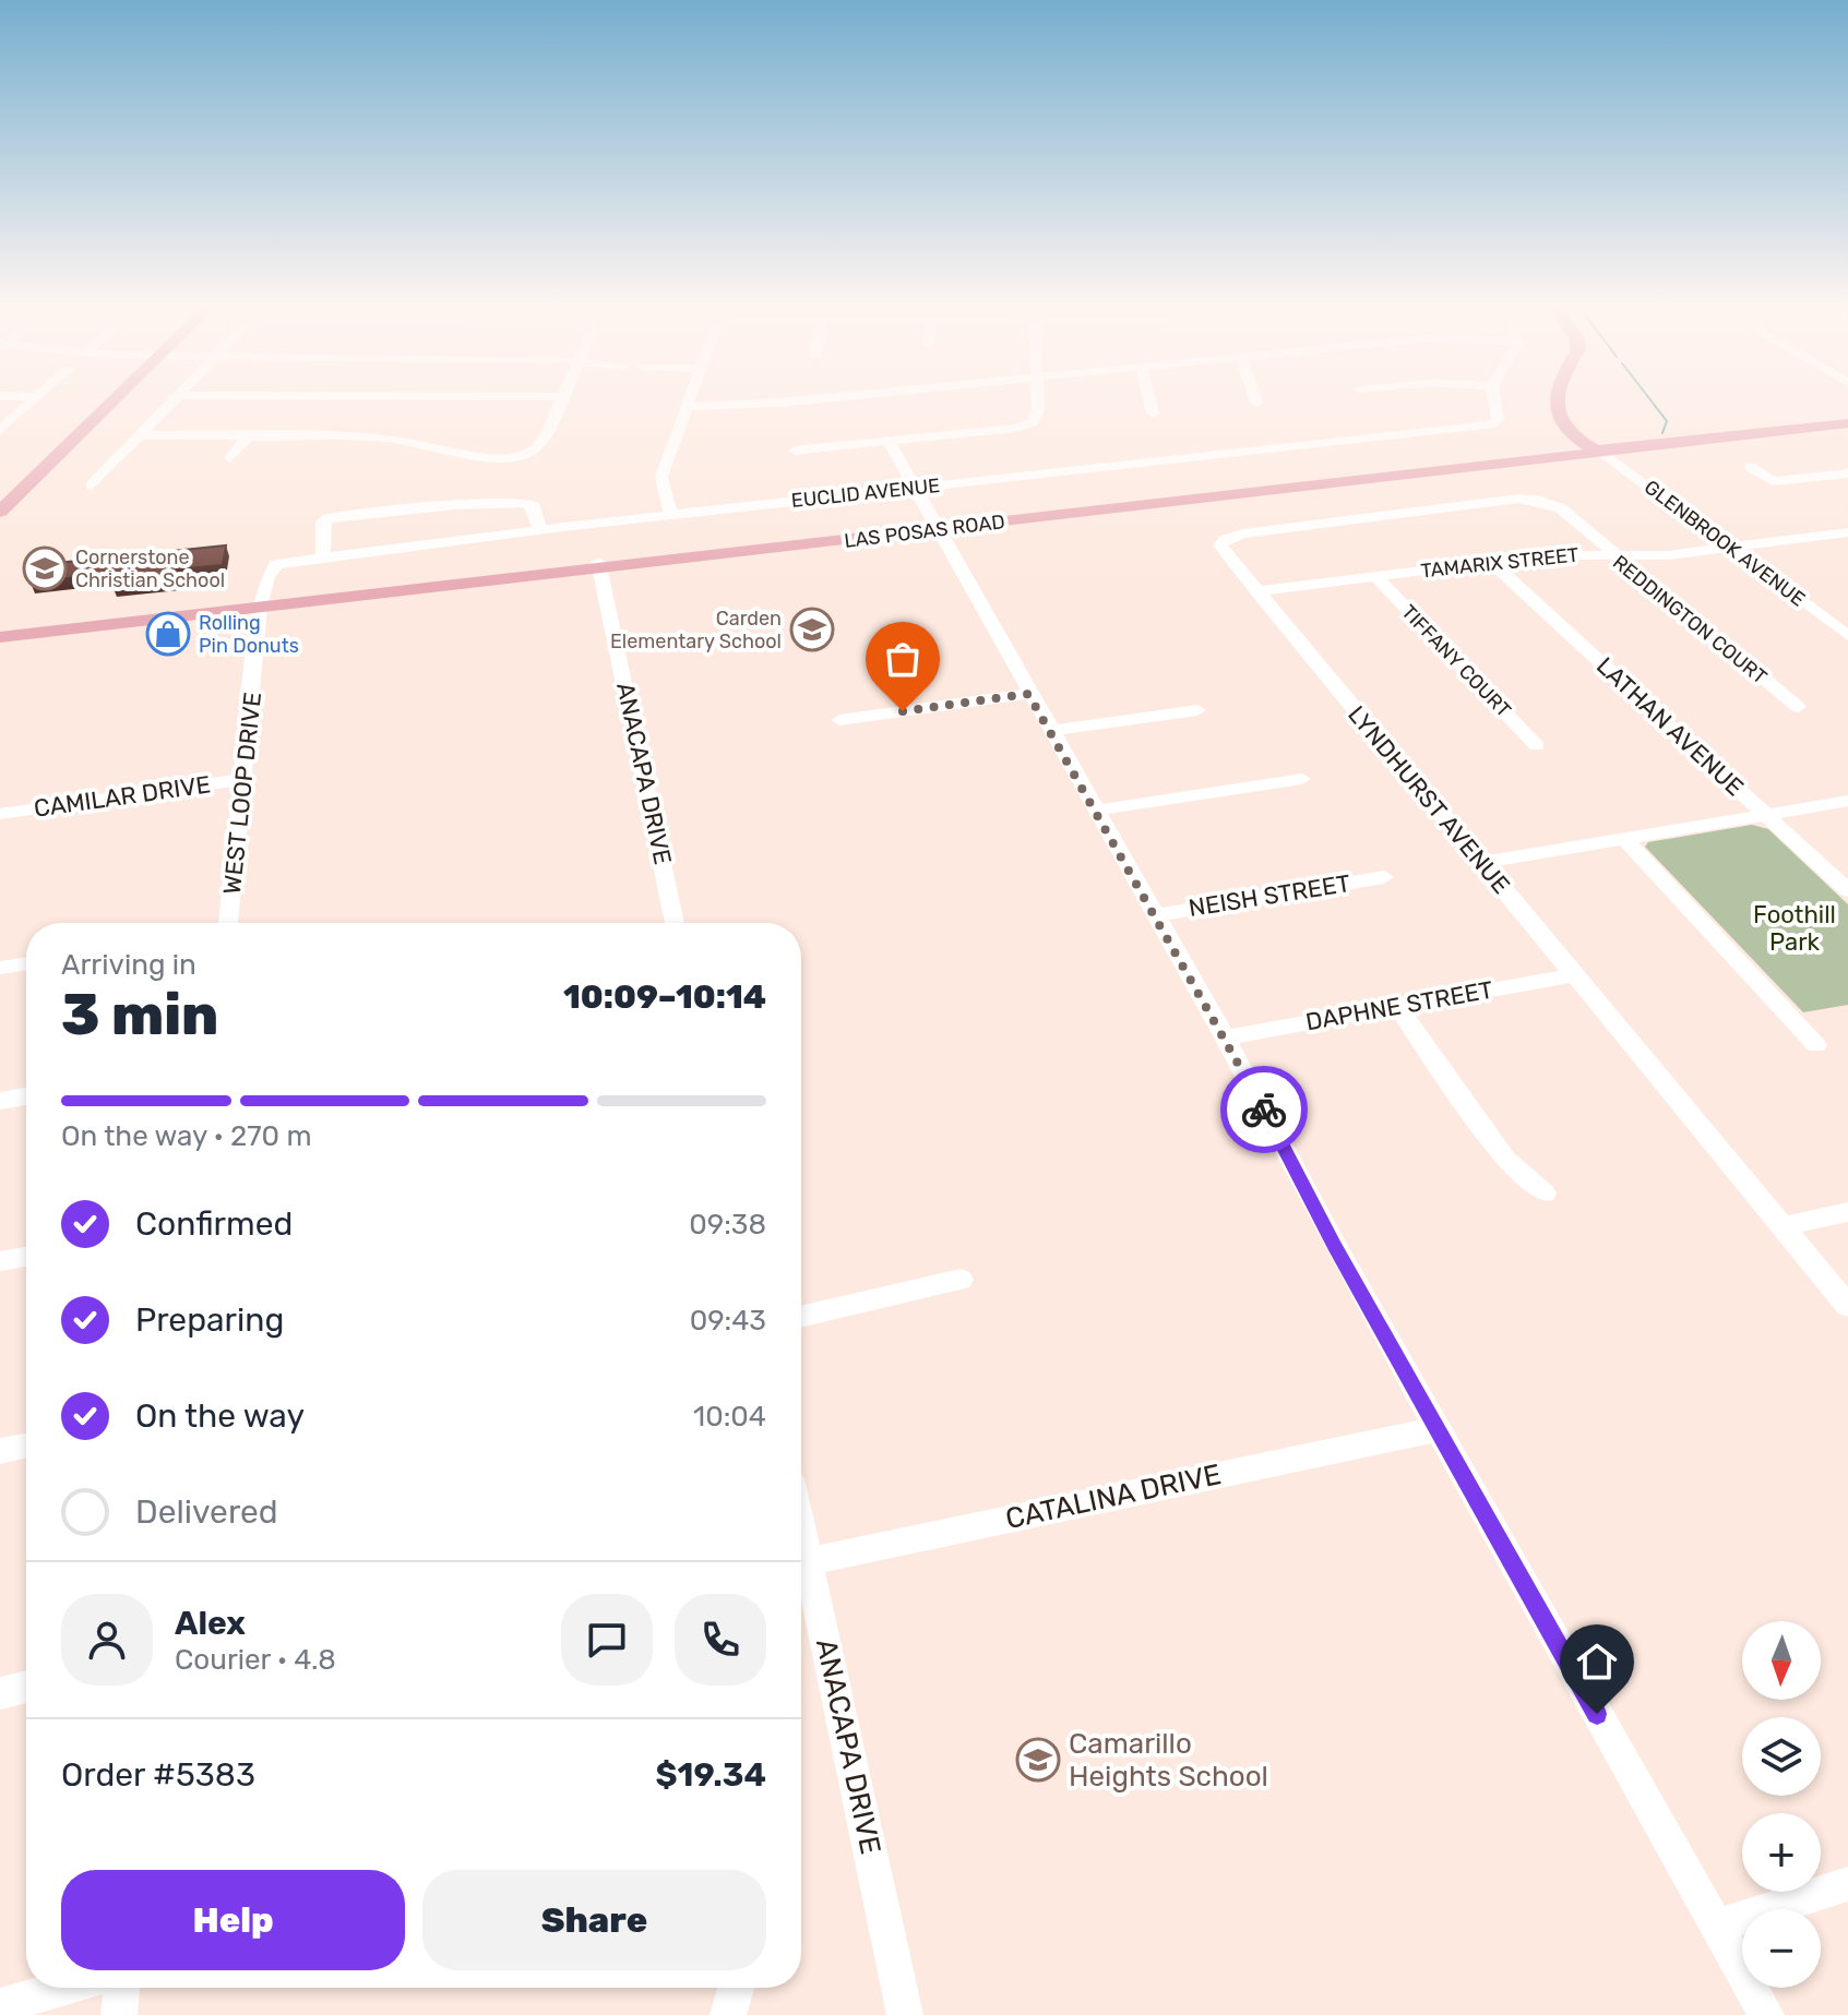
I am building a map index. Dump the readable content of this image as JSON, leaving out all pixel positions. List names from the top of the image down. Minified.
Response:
{"streets":{"main road":["LAS POSAS ROAD"],"street":["EUCLID AVENUE","GLENBROOK AVENUE","TAMARIX STREET","REDDINGTON COURT","TIFFANY COURT","LATHAN AVENUE","ANACAPA DRIVE","WEST LOOP DRIVE","CAMILAR DRIVE","LYNDHURST AVENUE","NEISH STREET","DAPHNE STREET","CATALINA DRIVE"]},"crossings":[["EUCLID AVENUE","LAS POSAS ROAD"],["EUCLID AVENUE","WEST LOOP DRIVE"],["LAS POSAS ROAD","GLENBROOK AVENUE"],["LAS POSAS ROAD","ANACAPA DRIVE"],["LAS POSAS ROAD","WEST LOOP DRIVE"],["GLENBROOK AVENUE","TAMARIX STREET"],["TAMARIX STREET","REDDINGTON COURT"],["TAMARIX STREET","TIFFANY COURT"],["TAMARIX STREET","LATHAN AVENUE"],["TAMARIX STREET","LYNDHURST AVENUE"],["REDDINGTON COURT","LYNDHURST AVENUE"],["WEST LOOP DRIVE","CAMILAR DRIVE"],["LYNDHURST AVENUE","DAPHNE STREET"]],"parks":["Foothill Park"],"places":{"school or university":["Cornerstone Christian School","Carden Elementary School","Camarillo Heights School"],"shop":["Rolling Pin Donuts"]},"north":"bottom","page":{"heading":["3 min","Arriving in","10:09–10:14"],"panel":["Alex","Courier · 4.8","Order #5383","$19.34"],"bar":"On the way · 270 m","list":[["Confirmed","09:38"],["Preparing","09:43"],["On the way","10:04"],"Delivered"],"map_buttons":["+","−"],"buttons":["Help","Share"]}}
